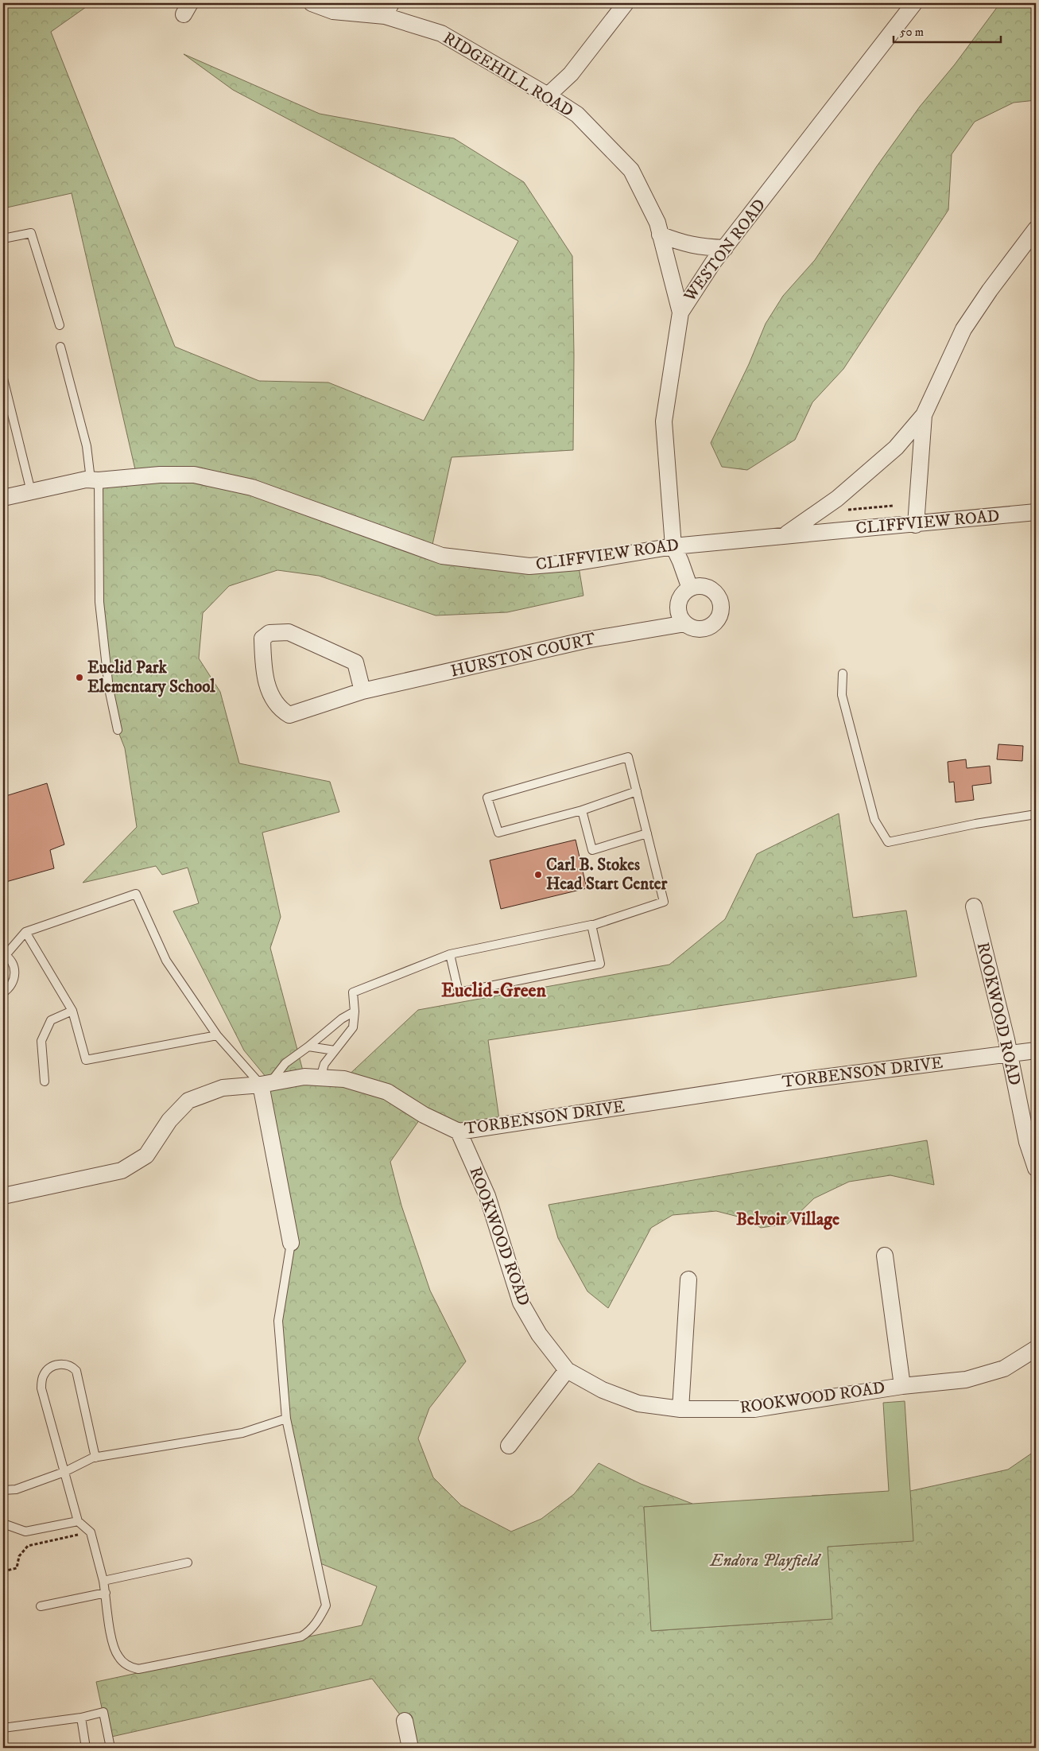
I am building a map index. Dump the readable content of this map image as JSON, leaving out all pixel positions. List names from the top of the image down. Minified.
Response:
{"streets":{"street":["RIDGEHILL ROAD","WESTON ROAD","CLIFFVIEW ROAD","HURSTON COURT","ROOKWOOD ROAD","TORBENSON DRIVE"]},"crossings":[["RIDGEHILL ROAD","WESTON ROAD"],["WESTON ROAD","CLIFFVIEW ROAD"],["ROOKWOOD ROAD","TORBENSON DRIVE"]],"districts":["Euclid-Green","Belvoir Village"],"parks":["Endora Playfield"],"places":["Euclid Park Elementary School","Carl B. Stokes Head Start Center"],"scale_bar":"50 m"}
